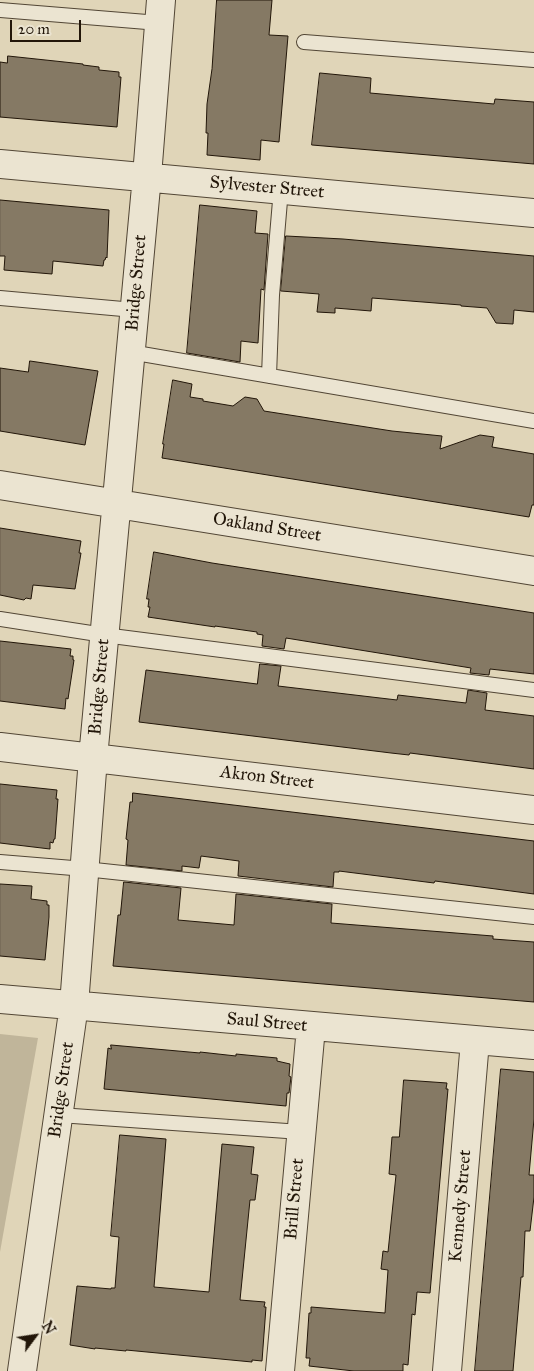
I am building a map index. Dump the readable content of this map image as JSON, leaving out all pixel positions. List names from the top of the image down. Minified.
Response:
{"streets":{"street":["Sylvester Street","Bridge Street","Oakland Street","Akron Street","Saul Street","Brill Street","Kennedy Street"]},"crossings":[["Sylvester Street","Bridge Street"],["Bridge Street","Oakland Street"],["Bridge Street","Akron Street"],["Bridge Street","Saul Street"],["Saul Street","Brill Street"],["Saul Street","Kennedy Street"]],"scale_bar":"20 m","north":"top right"}
